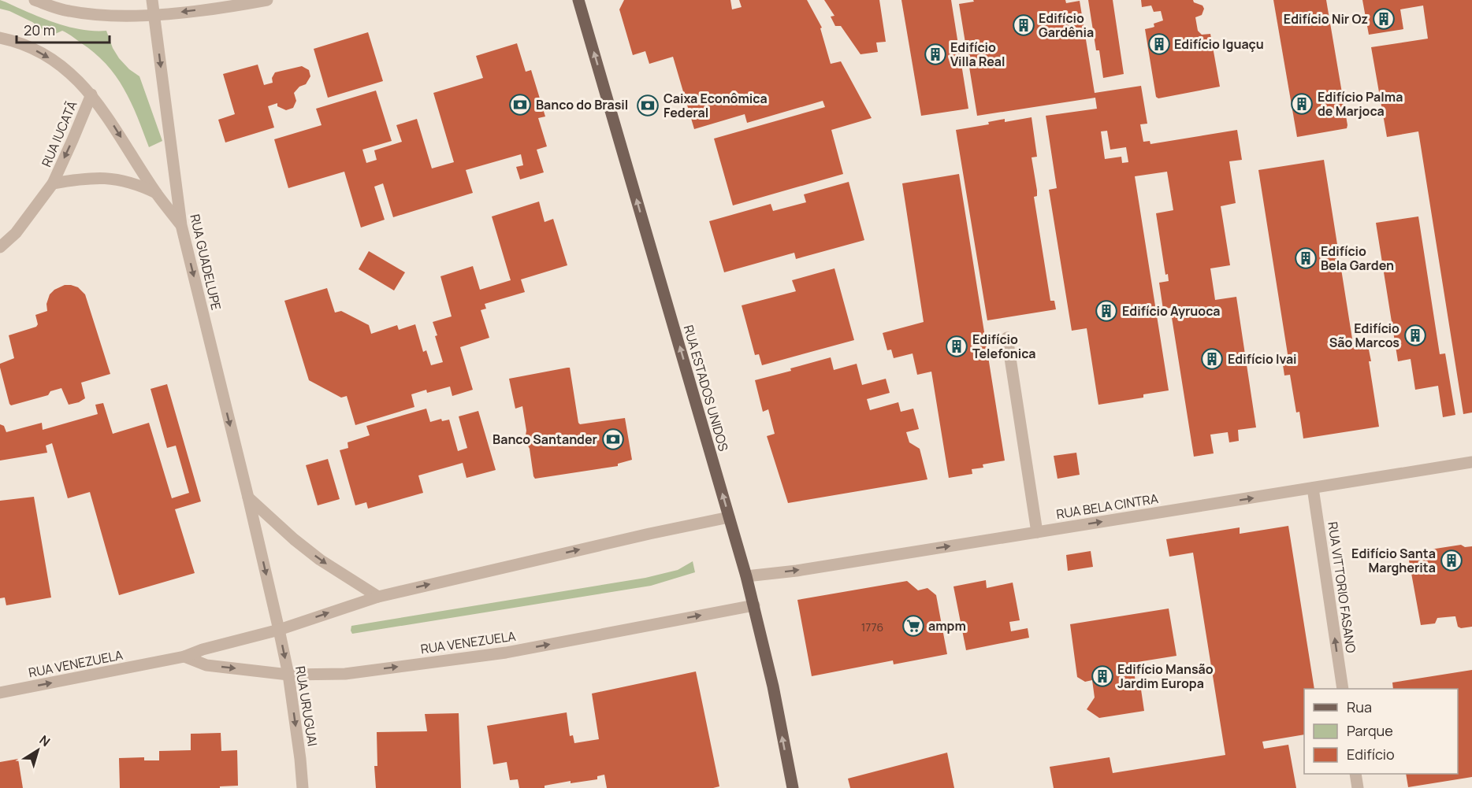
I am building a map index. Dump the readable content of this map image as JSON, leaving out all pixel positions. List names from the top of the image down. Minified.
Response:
{"streets":{"main road":["RUA ESTADOS UNIDOS"],"street":["RUA IUCATÃ","RUA GUADELUPE","RUA BELA CINTRA","RUA VITTORIO FASANO","RUA VENEZUELA","RUA URUGUAI"]},"crossings":[["RUA GUADELUPE","RUA VENEZUELA"],["RUA GUADELUPE","RUA URUGUAI"],["RUA ESTADOS UNIDOS","RUA BELA CINTRA"],["RUA ESTADOS UNIDOS","RUA VENEZUELA"],["RUA BELA CINTRA","RUA VITTORIO FASANO"],["RUA VENEZUELA","RUA URUGUAI"]],"one_way":["RUA GUADELUPE","RUA ESTADOS UNIDOS","RUA BELA CINTRA","RUA VITTORIO FASANO","RUA VENEZUELA","RUA URUGUAI"],"places":{"building":["Edifício Nir Oz","Edifício Gardênia","Edifício Iguaçu","Edifício Villa Real","Edifício Palma de Marjoca","Edifício Bela Garden","Edifício Ayruoca","Edifício São Marcos","Edifício Telefonica","Edifício Ivai","Edifício Santa Margherita","Edifício Mansão Jardim Europa"],"bank":["Banco do Brasil","Caixa Econômica Federal","Banco Santander"],"supermarket":["ampm"]},"house_numbers":["1776"],"legend":["Rua","Parque","Edifício"],"scale_bar":"20 m","north":"top right"}
